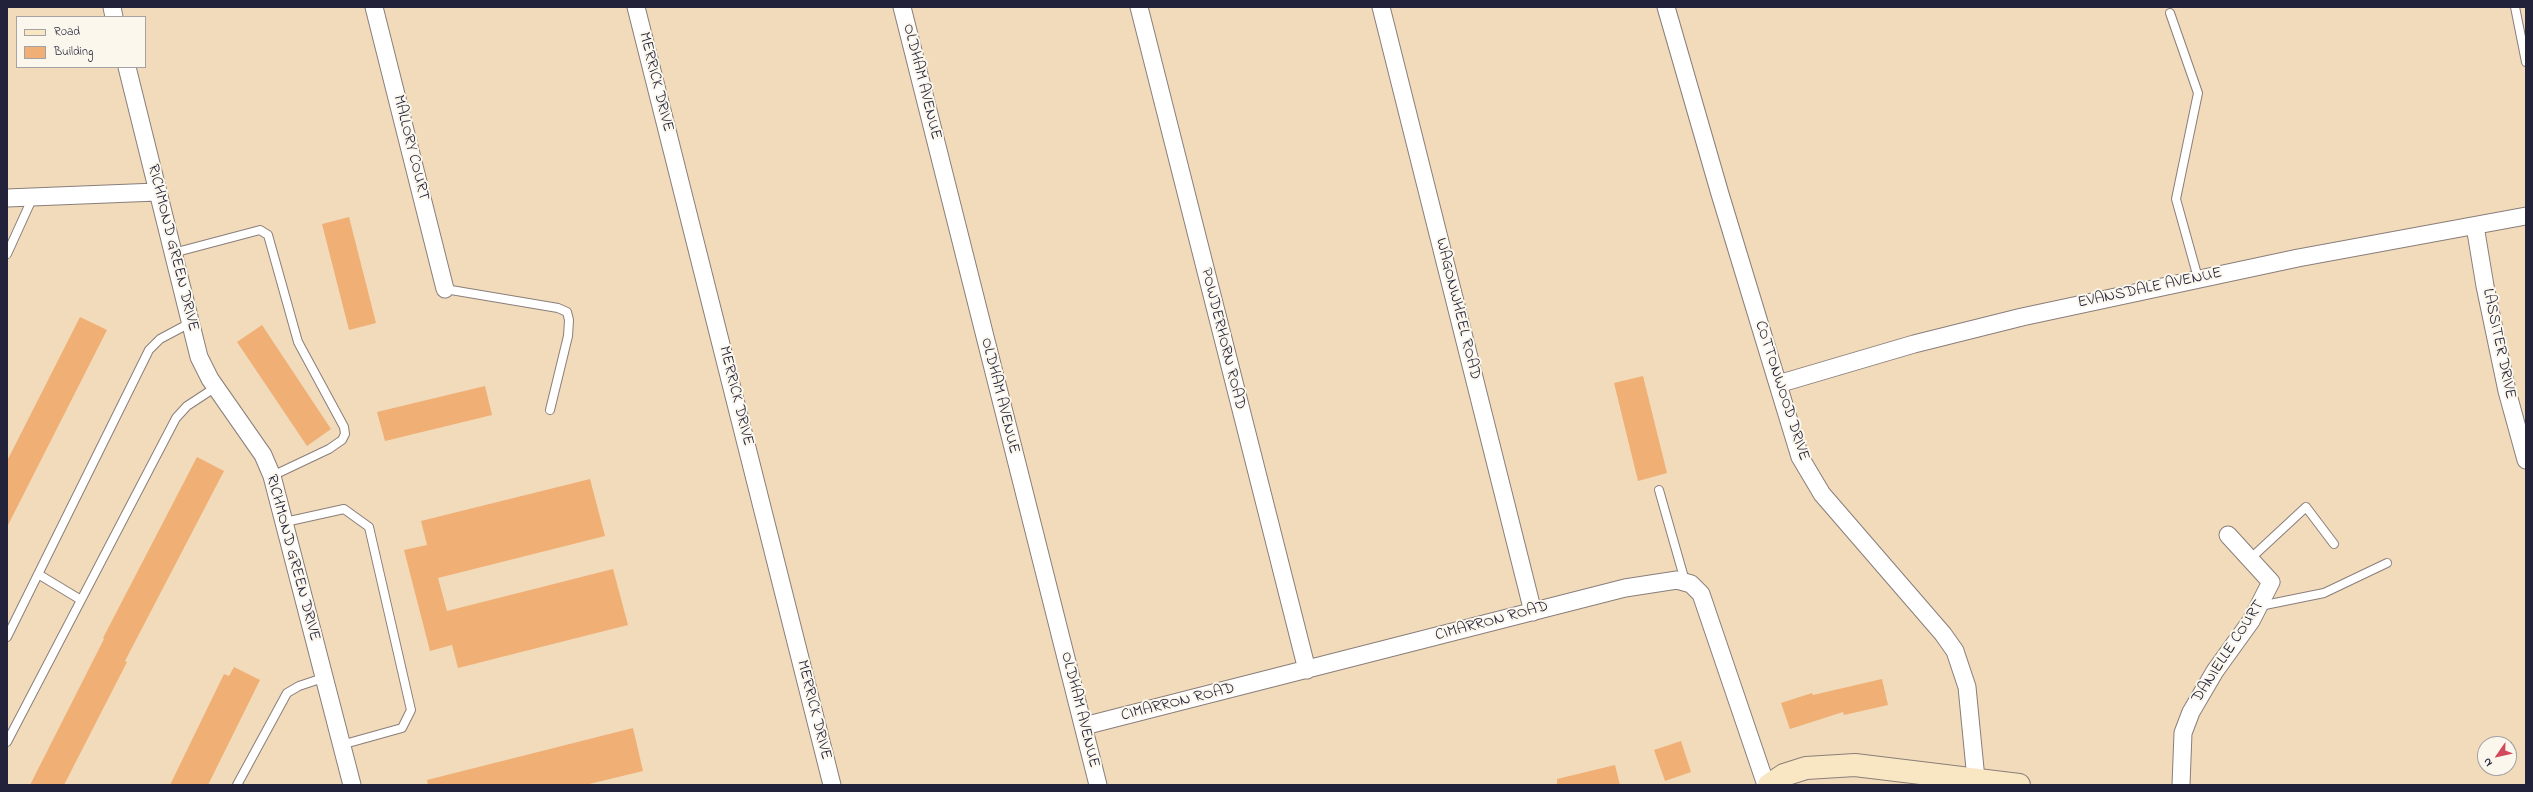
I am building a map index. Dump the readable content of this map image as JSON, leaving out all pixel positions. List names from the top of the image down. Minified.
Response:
{"streets":{"street":["MERRICK DRIVE","OLDHAM AVENUE","MALLORY COURT","RICHMOND GREEN DRIVE","EVANSDALE AVENUE","WAGONWHEEL ROAD","POWDERHORN ROAD","LASSITER DRIVE","COTTONWOOD DRIVE","CIMARRON ROAD","DANIELLE COURT"]},"crossings":[["OLDHAM AVENUE","CIMARRON ROAD"],["EVANSDALE AVENUE","LASSITER DRIVE"],["EVANSDALE AVENUE","COTTONWOOD DRIVE"],["WAGONWHEEL ROAD","CIMARRON ROAD"],["POWDERHORN ROAD","CIMARRON ROAD"]],"legend":["Road","Building"],"north":"bottom left"}
